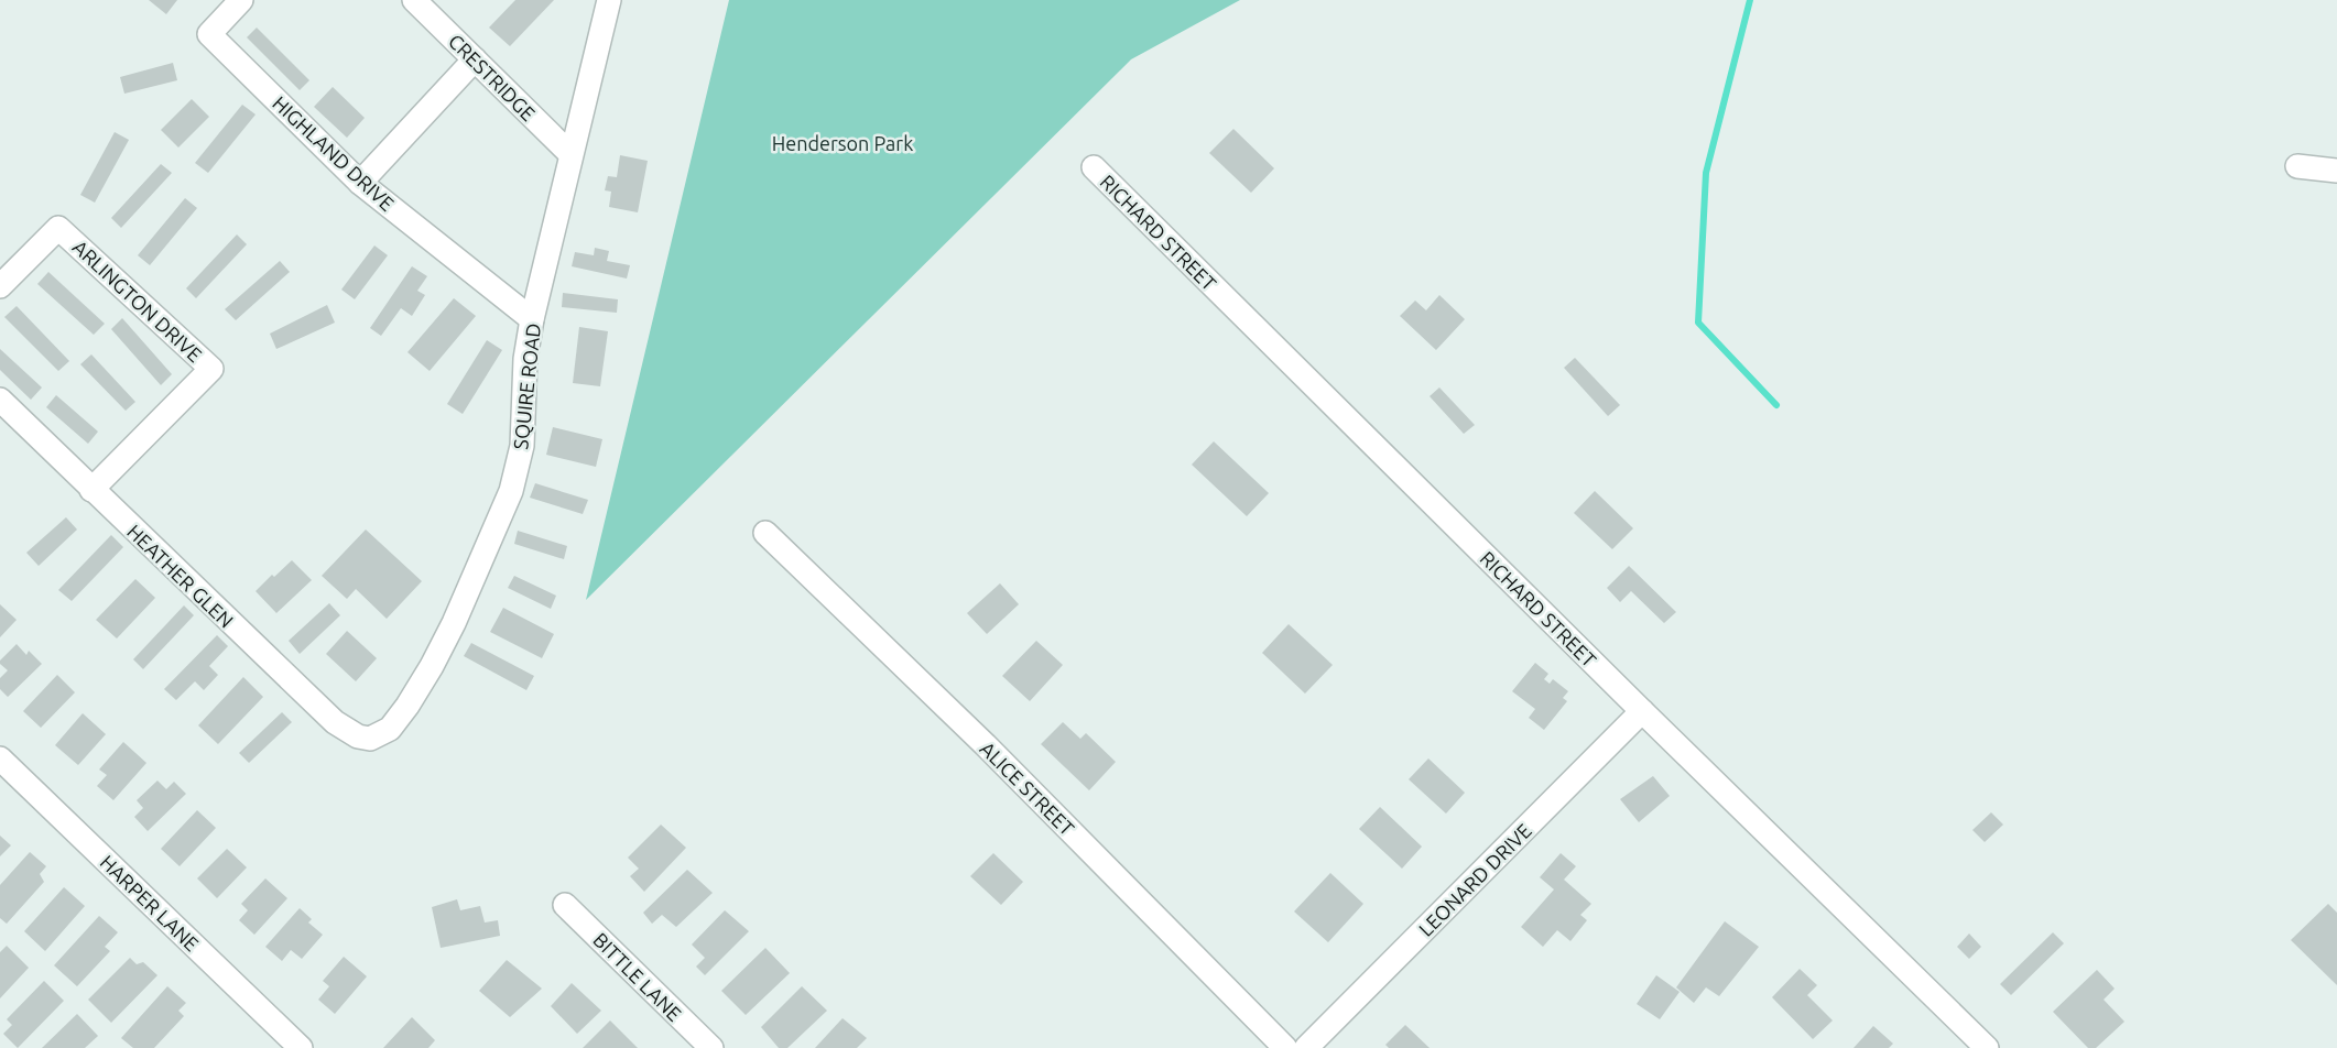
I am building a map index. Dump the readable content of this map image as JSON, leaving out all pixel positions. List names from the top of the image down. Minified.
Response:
{"streets":{"street":["CRESTRIDGE","HIGHLAND DRIVE","RICHARD STREET","ARLINGTON DRIVE","SQUIRE ROAD","HEATHER GLEN","ALICE STREET","LEONARD DRIVE","HARPER LANE","BITTLE LANE"]},"crossings":[["CRESTRIDGE","SQUIRE ROAD"],["HIGHLAND DRIVE","SQUIRE ROAD"],["RICHARD STREET","LEONARD DRIVE"],["ARLINGTON DRIVE","HEATHER GLEN"],["SQUIRE ROAD","HEATHER GLEN"]],"parks":["Henderson Park"]}
